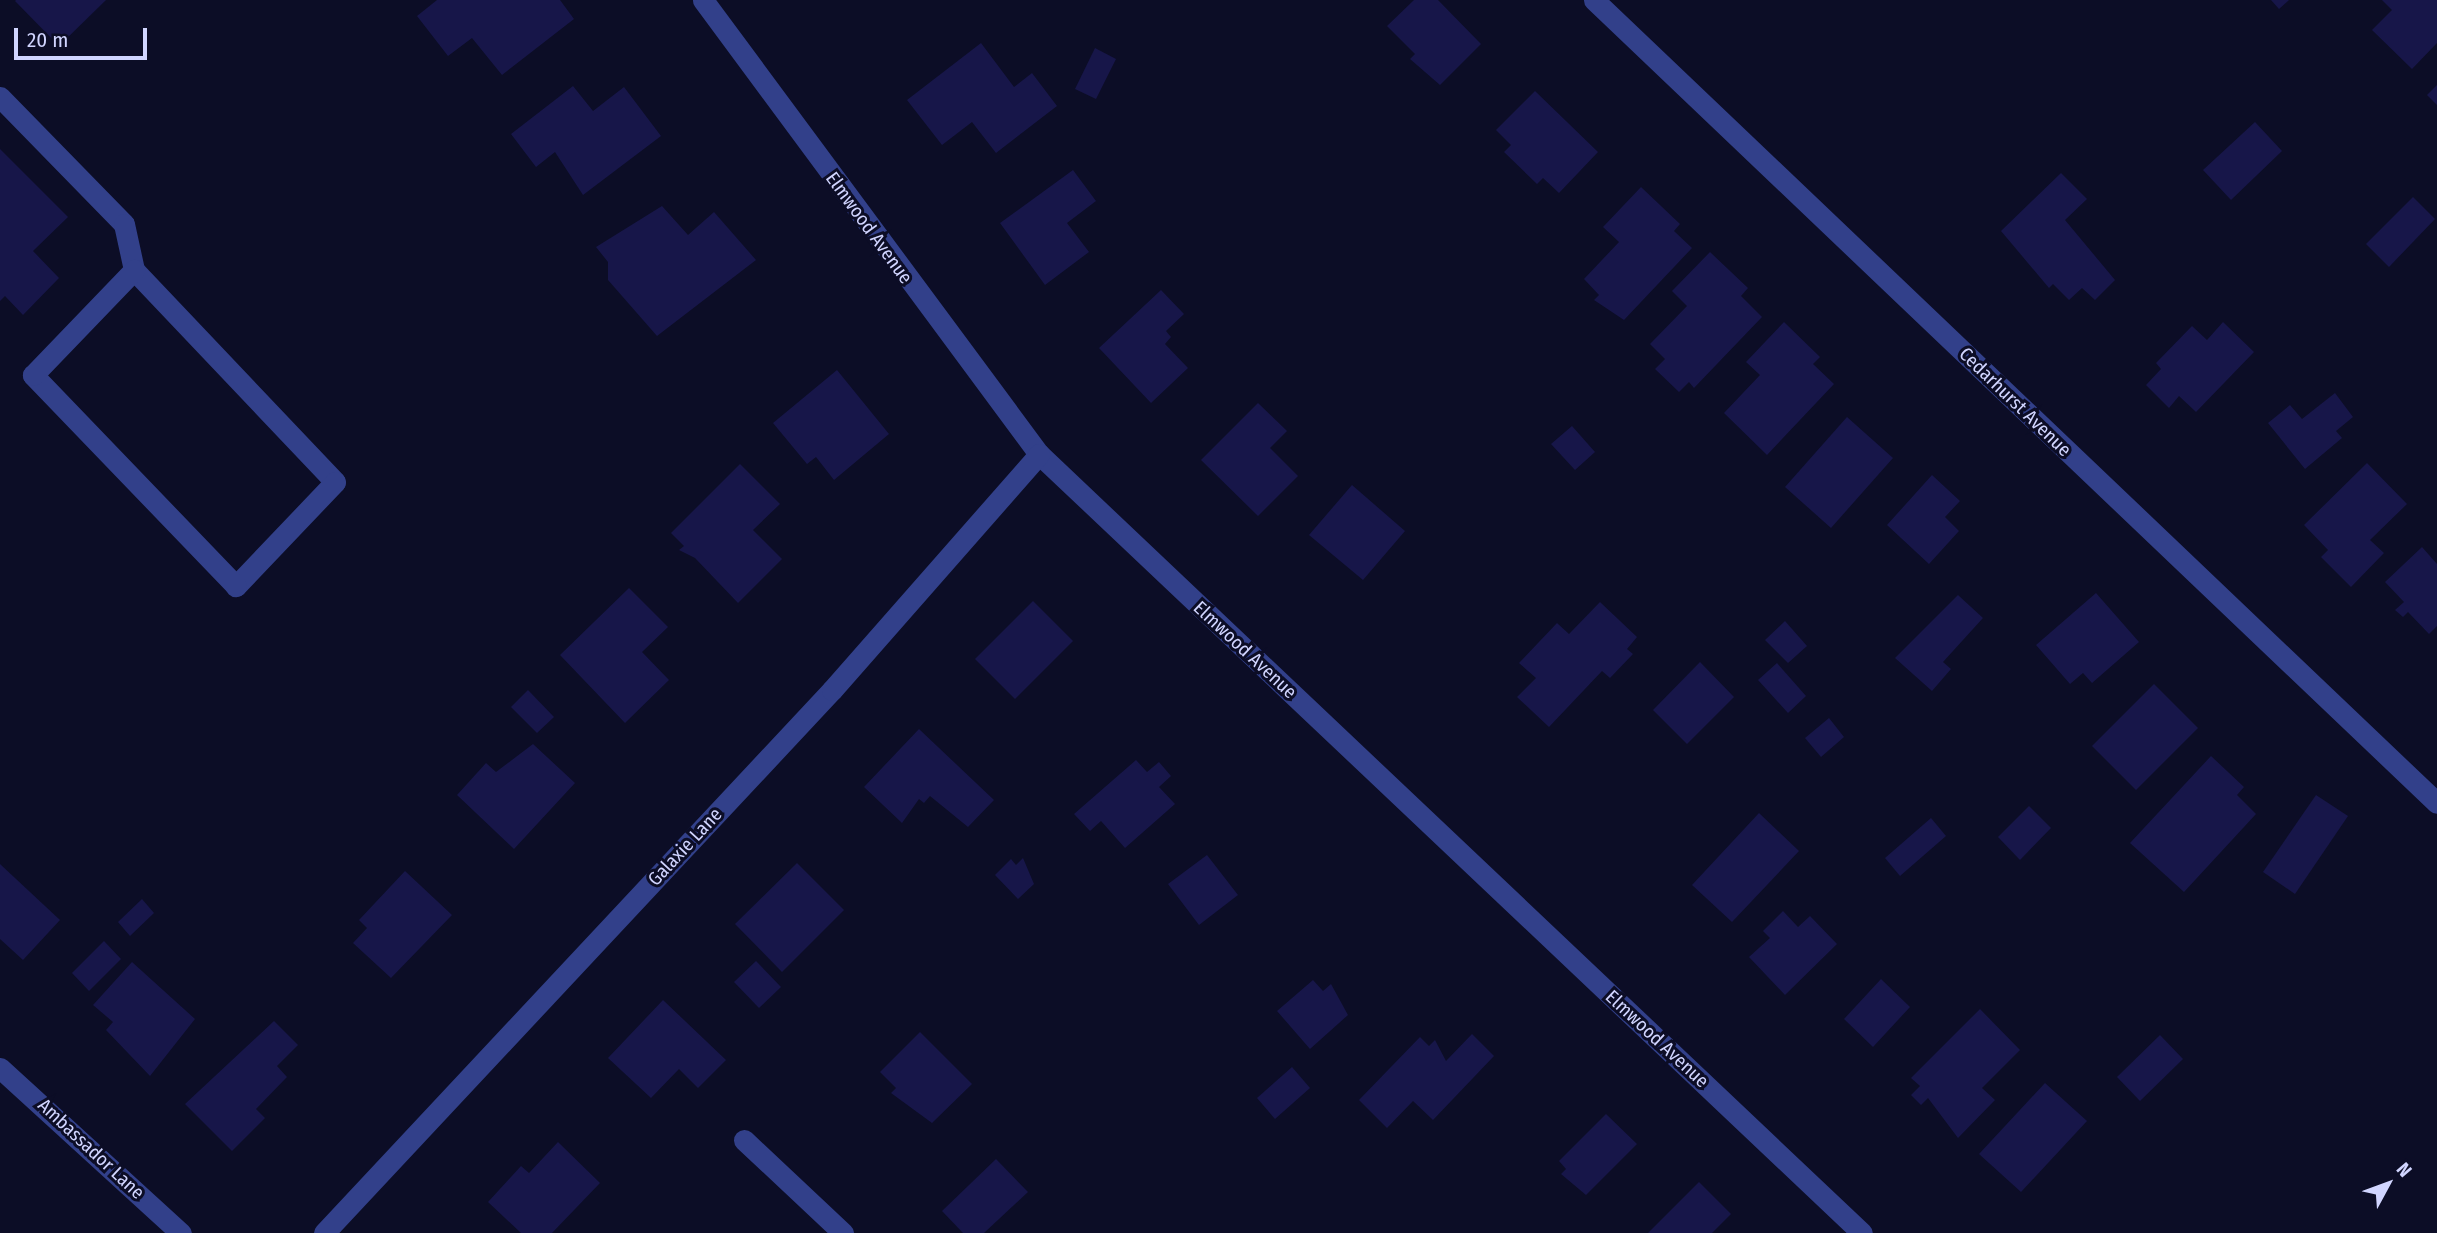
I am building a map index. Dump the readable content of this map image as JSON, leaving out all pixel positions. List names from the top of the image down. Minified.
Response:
{"streets":{"street":["Elmwood Avenue","Cedarhurst Avenue","Galaxie Lane","Ambassador Lane"]},"crossings":[["Elmwood Avenue","Galaxie Lane"]],"scale_bar":"20 m","north":"top right"}
